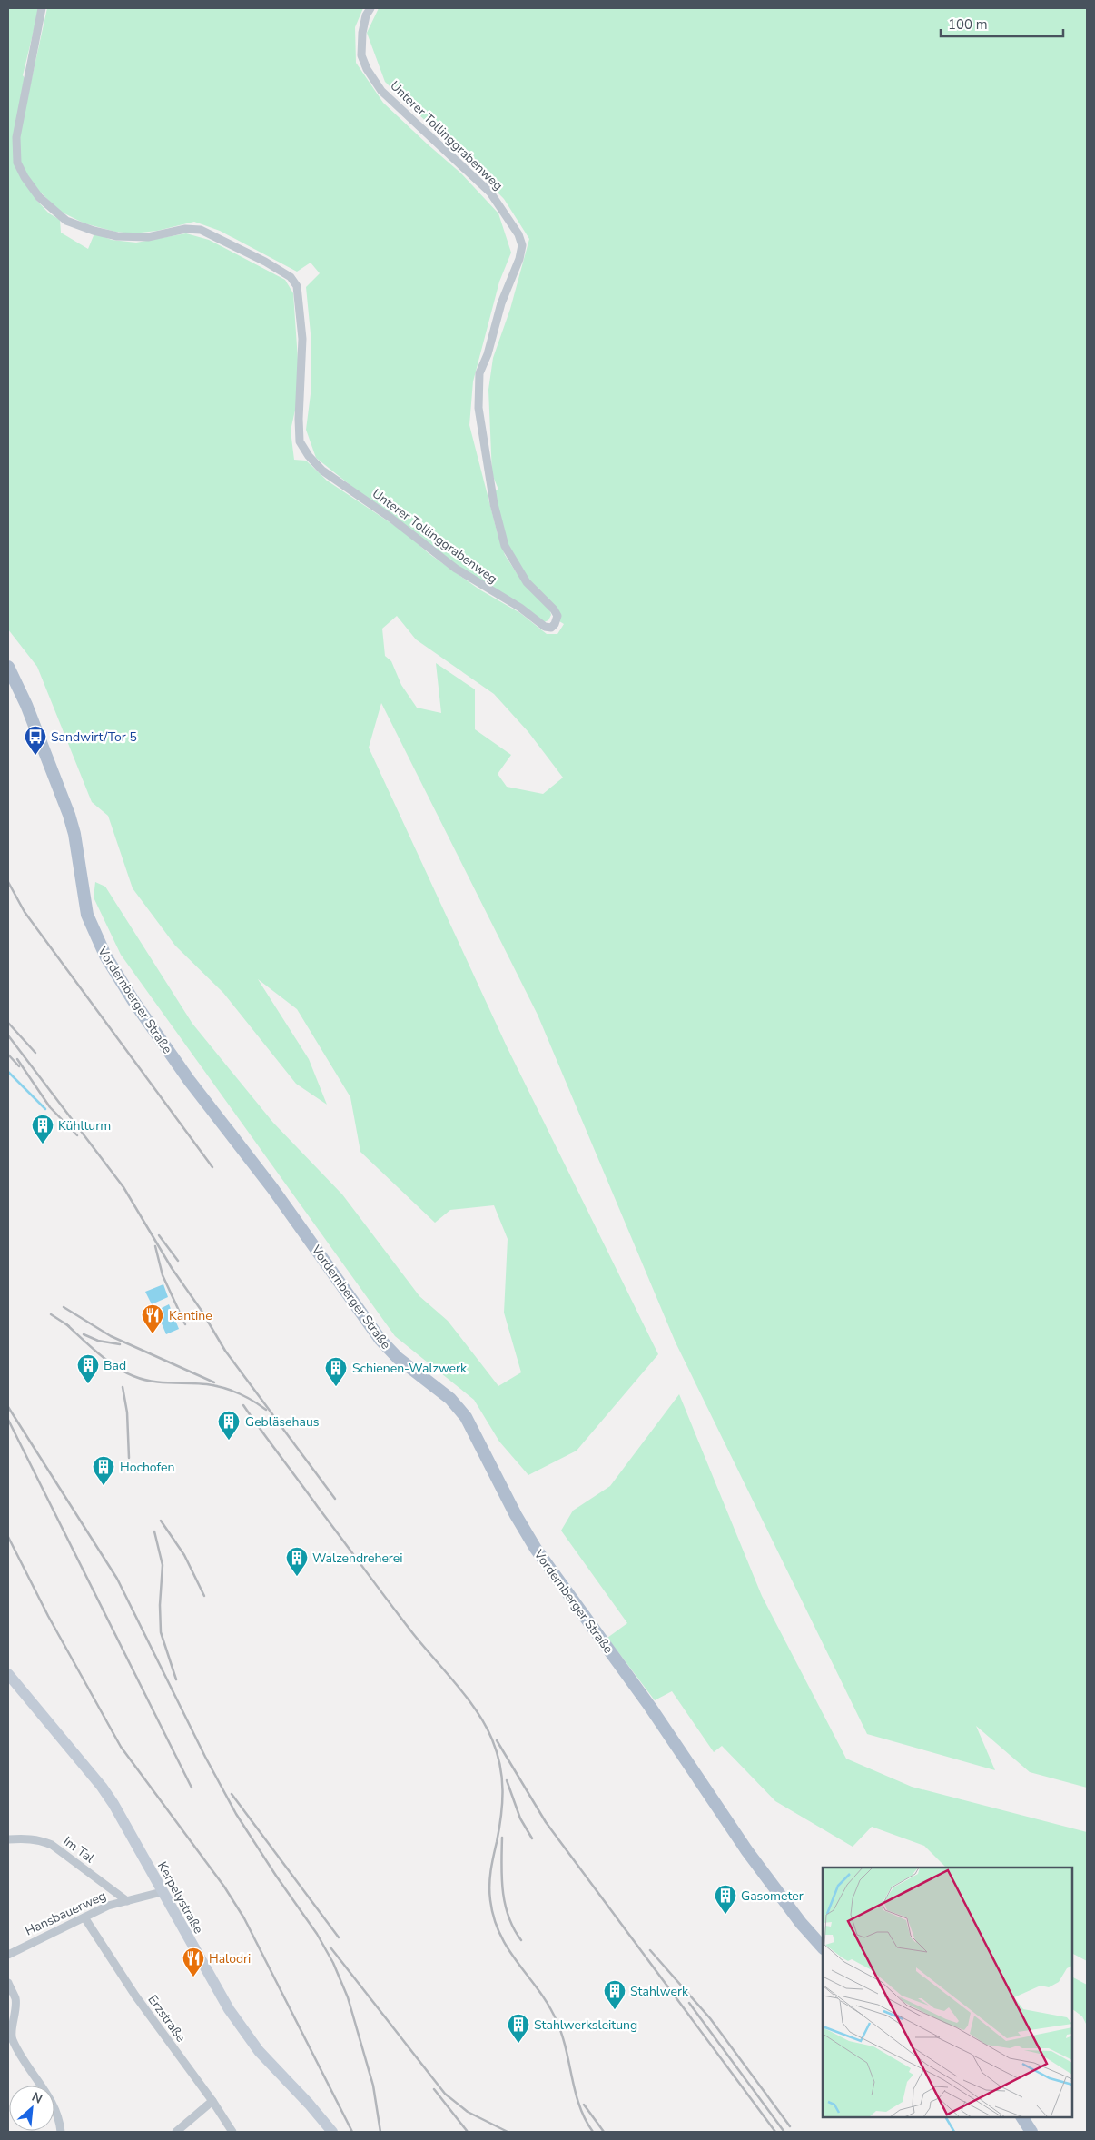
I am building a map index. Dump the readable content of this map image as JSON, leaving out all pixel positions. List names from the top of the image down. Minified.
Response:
{"streets":{"main road":["Vordernberger Straße","Kerpelystraße"],"street":["Unterer Tollinggrabenweg","Im Tal","Hansbauerweg","Erzstraße"]},"crossings":[["Im Tal","Hansbauerweg"],["Kerpelystraße","Hansbauerweg"],["Hansbauerweg","Erzstraße"]],"places":{"bus stop":["Sandwirt/Tor 5"],"building":["Kühlturm","Bad","Schienen-Walzwerk","Gebläsehaus","Hochofen","Walzendreherei","Gasometer","Stahlwerk","Stahlwerksleitung"],"restaurant":["Kantine","Halodri"]},"scale_bar":"100 m","north":"top right"}
